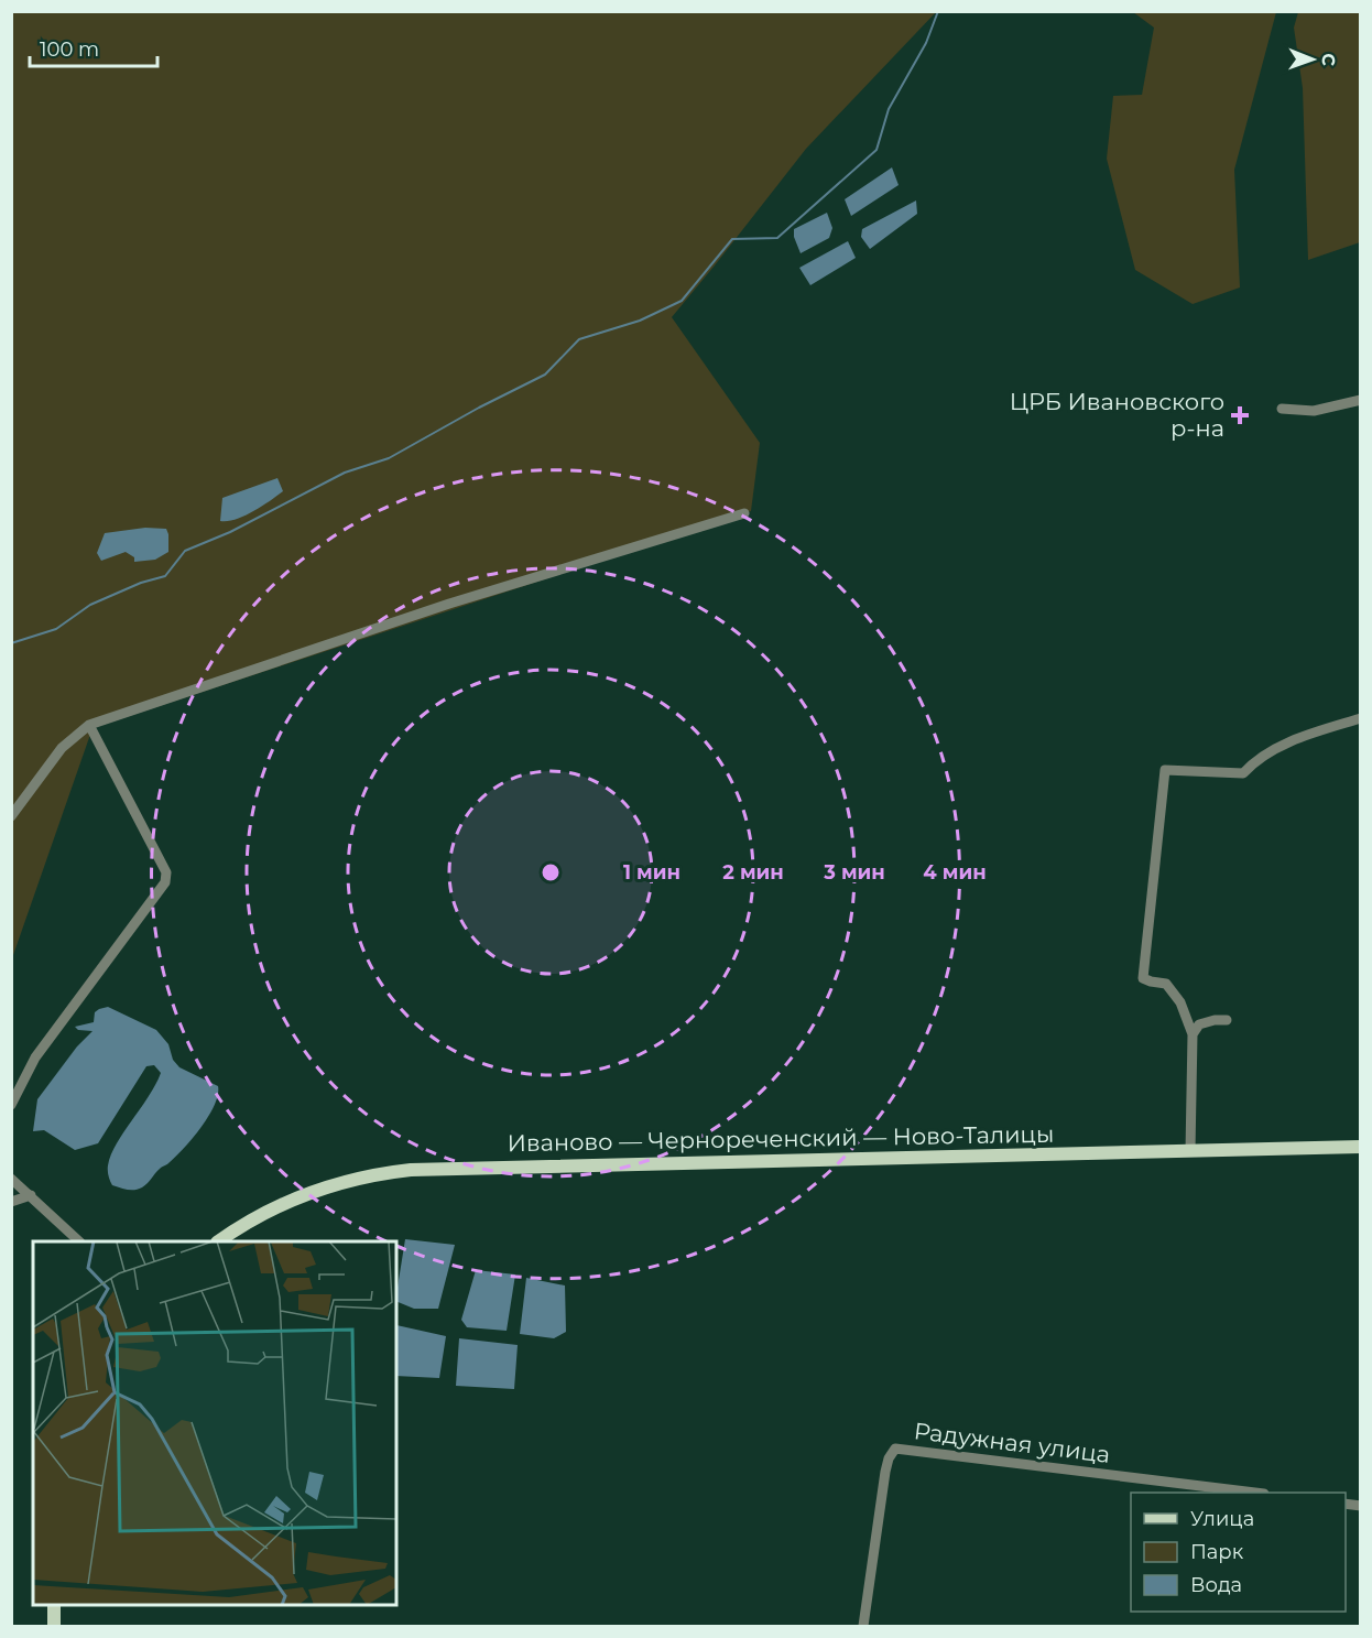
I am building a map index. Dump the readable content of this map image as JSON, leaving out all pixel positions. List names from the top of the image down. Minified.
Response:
{"streets":{"main road":["Иваново — Чернореченский — Ново-Талицы"],"street":["Радужная улица"]},"places":{"health":["ЦРБ Ивановского р-на"]},"legend":["Улица","Парк","Вода"],"scale_bar":"100 m","north":"right","rings":["1 мин","2 мин","3 мин","4 мин"]}
